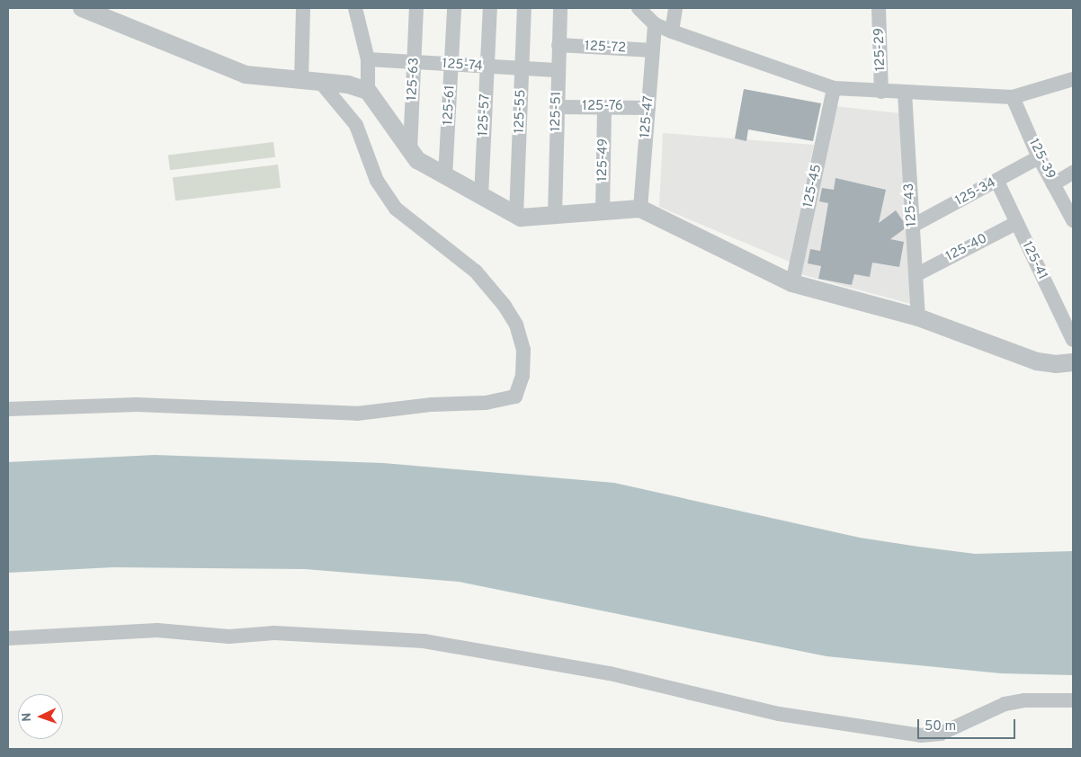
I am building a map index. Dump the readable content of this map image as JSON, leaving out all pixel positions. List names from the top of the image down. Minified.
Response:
{"streets":{"street":["125-72","125-29","125-74","125-63","125-61","125-76","125-55","125-51","125-57","125-47","125-39","125-49","125-45","125-34","125-43","125-40","125-41"]},"crossings":[["125-72","125-51"],["125-72","125-47"],["125-74","125-63"],["125-74","125-61"],["125-74","125-55"],["125-74","125-51"],["125-74","125-57"],["125-76","125-51"],["125-76","125-47"],["125-76","125-49"],["125-39","125-34"],["125-34","125-43"],["125-34","125-41"],["125-43","125-40"],["125-40","125-41"]],"scale_bar":"50 m","north":"left"}
